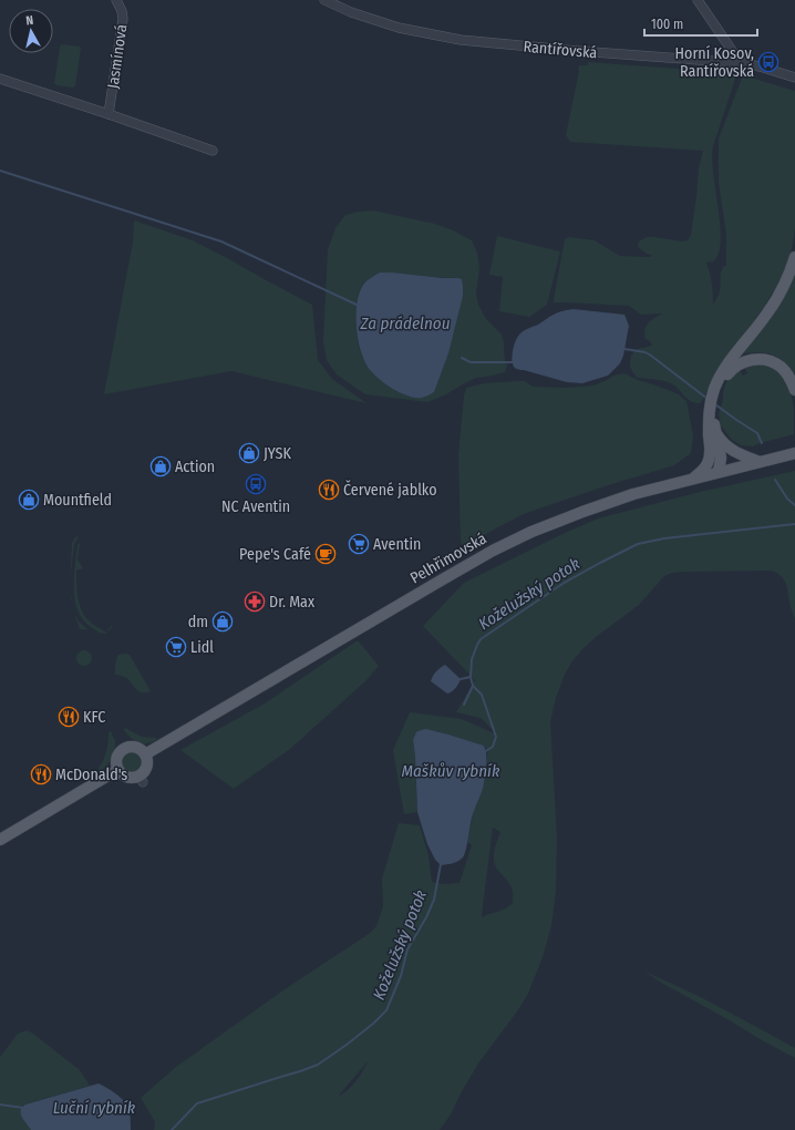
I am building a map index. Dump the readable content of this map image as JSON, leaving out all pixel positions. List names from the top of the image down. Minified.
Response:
{"streets":{"main road":["Pelhřimovská"],"street":["Rantířovská","Jasmínová"]},"water":["Za prádelnou","Koželužský potok","Maškův rybník","Luční rybník"],"places":{"bus stop":["Horní Kosov, Rantířovská","NC Aventin"],"shop":["JYSK","Action","Mountfield","dm"],"restaurant":["Červené jablko","KFC","McDonald's"],"supermarket":["Aventin","Lidl"],"cafe":["Pepe's Café"],"pharmacy":["Dr. Max"]},"scale_bar":"100 m","north":"top"}
